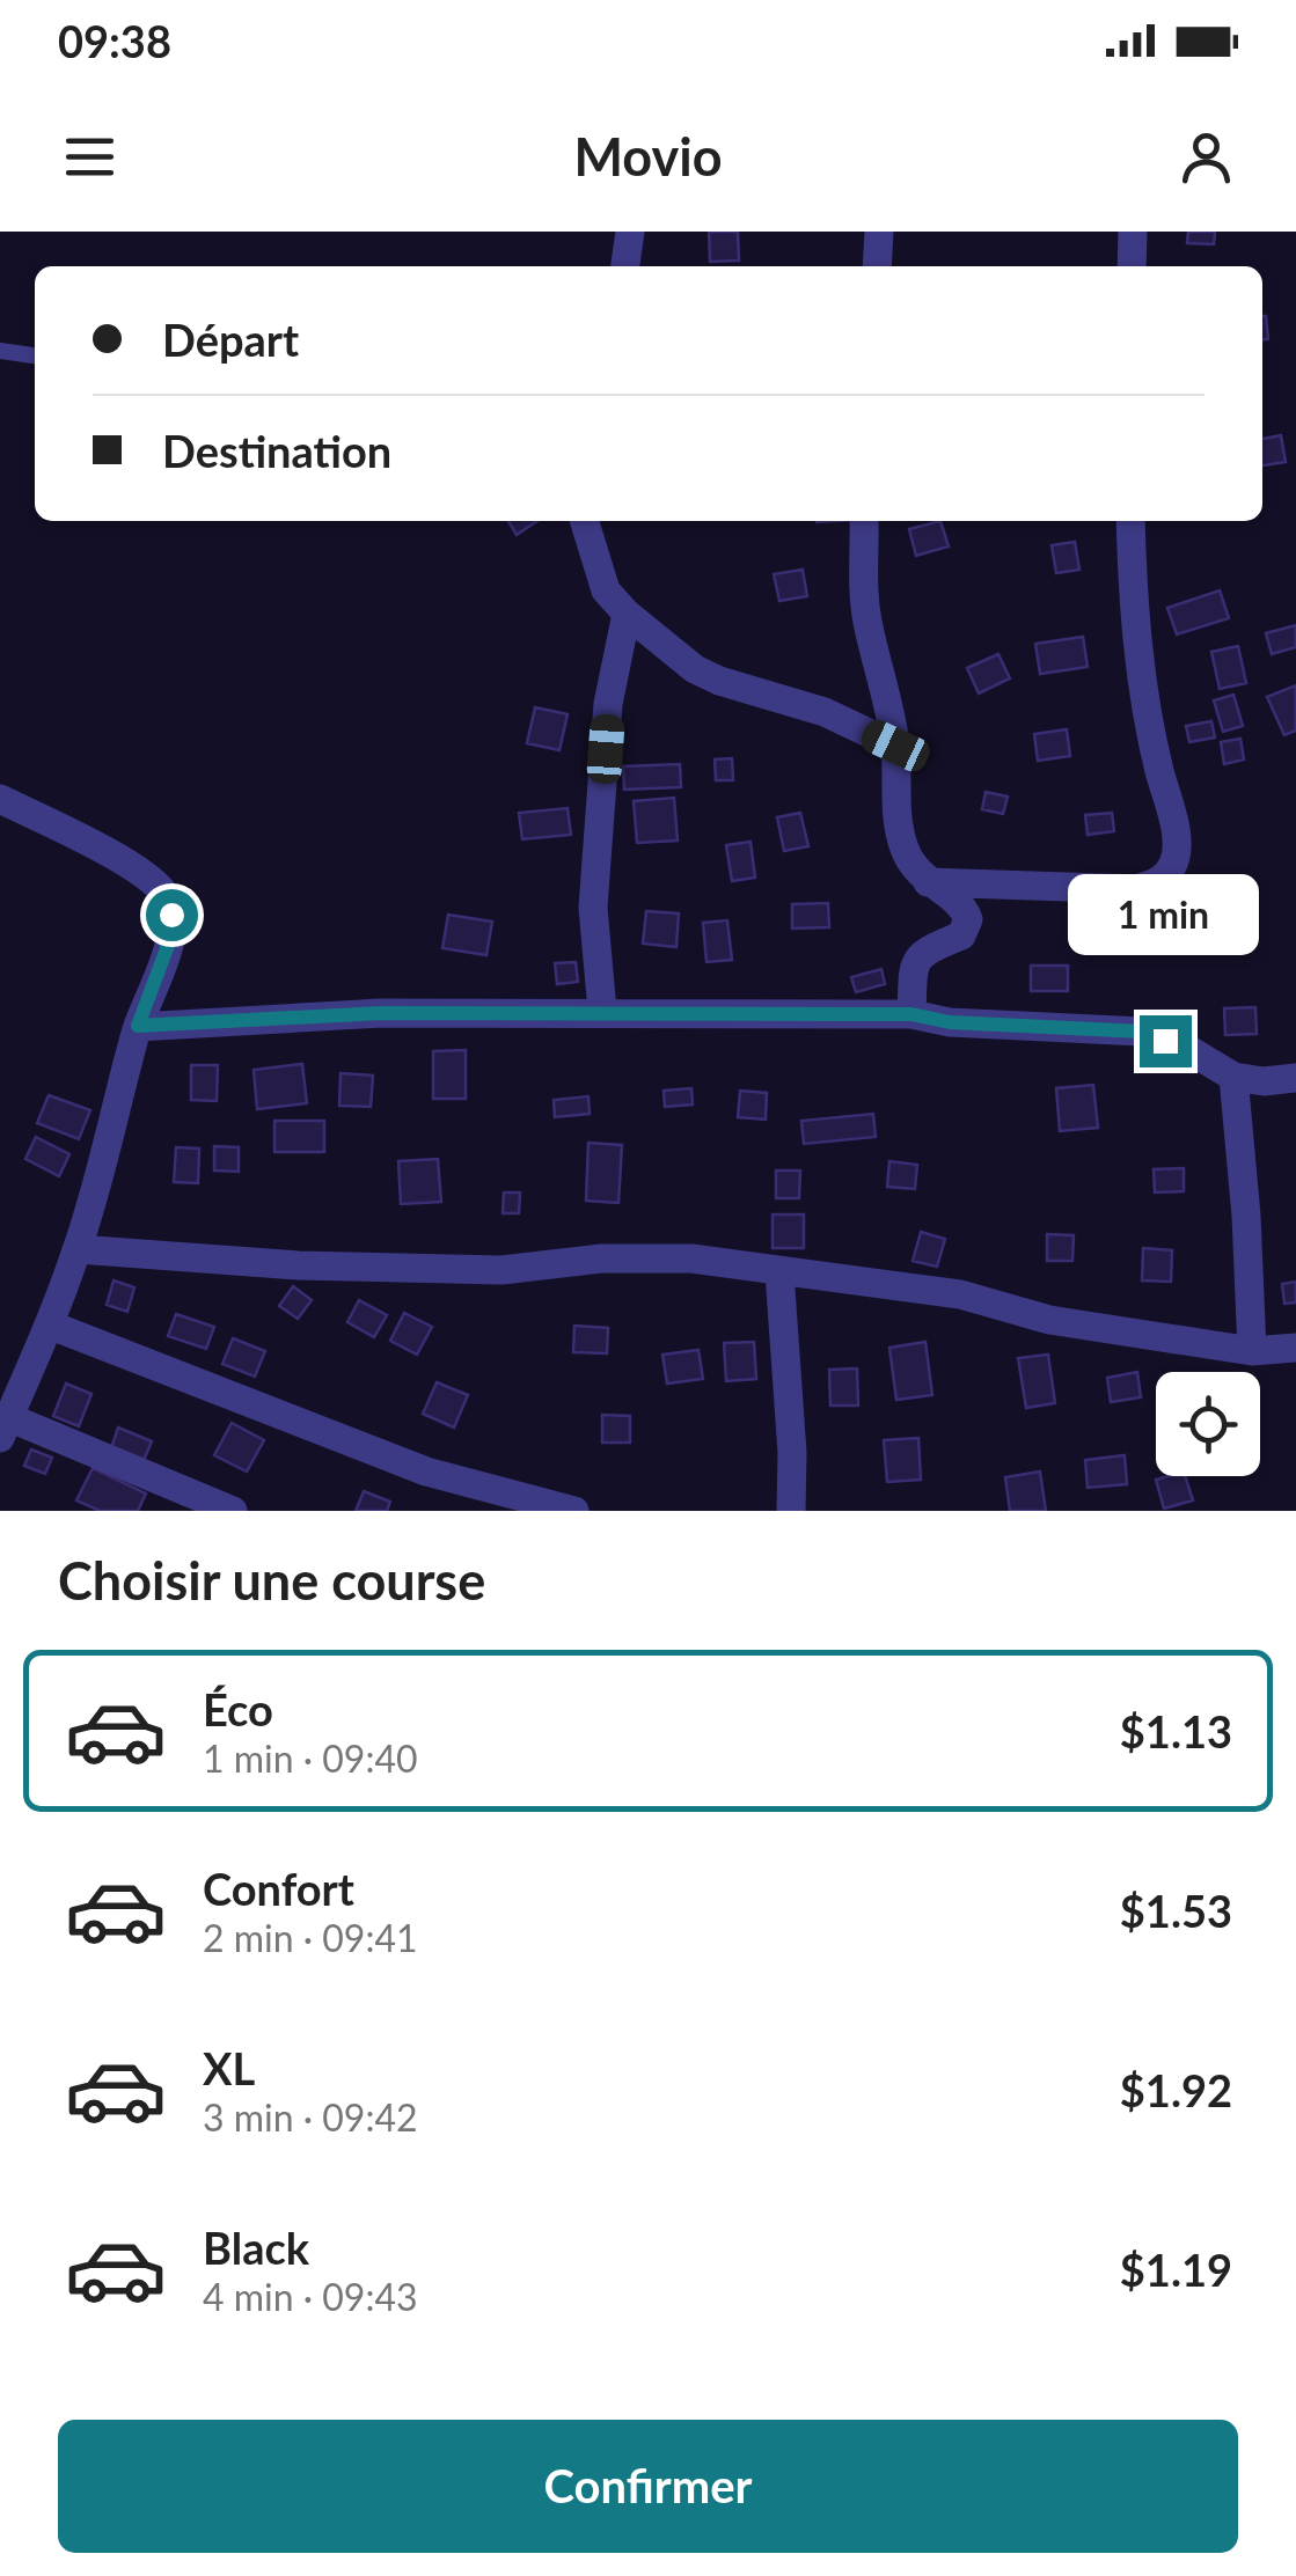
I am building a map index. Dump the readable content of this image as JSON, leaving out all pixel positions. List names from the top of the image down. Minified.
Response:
{"page":{"status":"09:38","header":"Movio","banner":["Départ","Destination"],"bubble":"1 min","heading":"Choisir une course","list":[{"name":"Éco","note":"1 min · 09:40","value":"$1.13"},{"name":"Confort","note":"2 min · 09:41","value":"$1.53"},{"name":"XL","note":"3 min · 09:42","value":"$1.92"},{"name":"Black","note":"4 min · 09:43","value":"$1.19"}],"buttons":"Confirmer"}}
